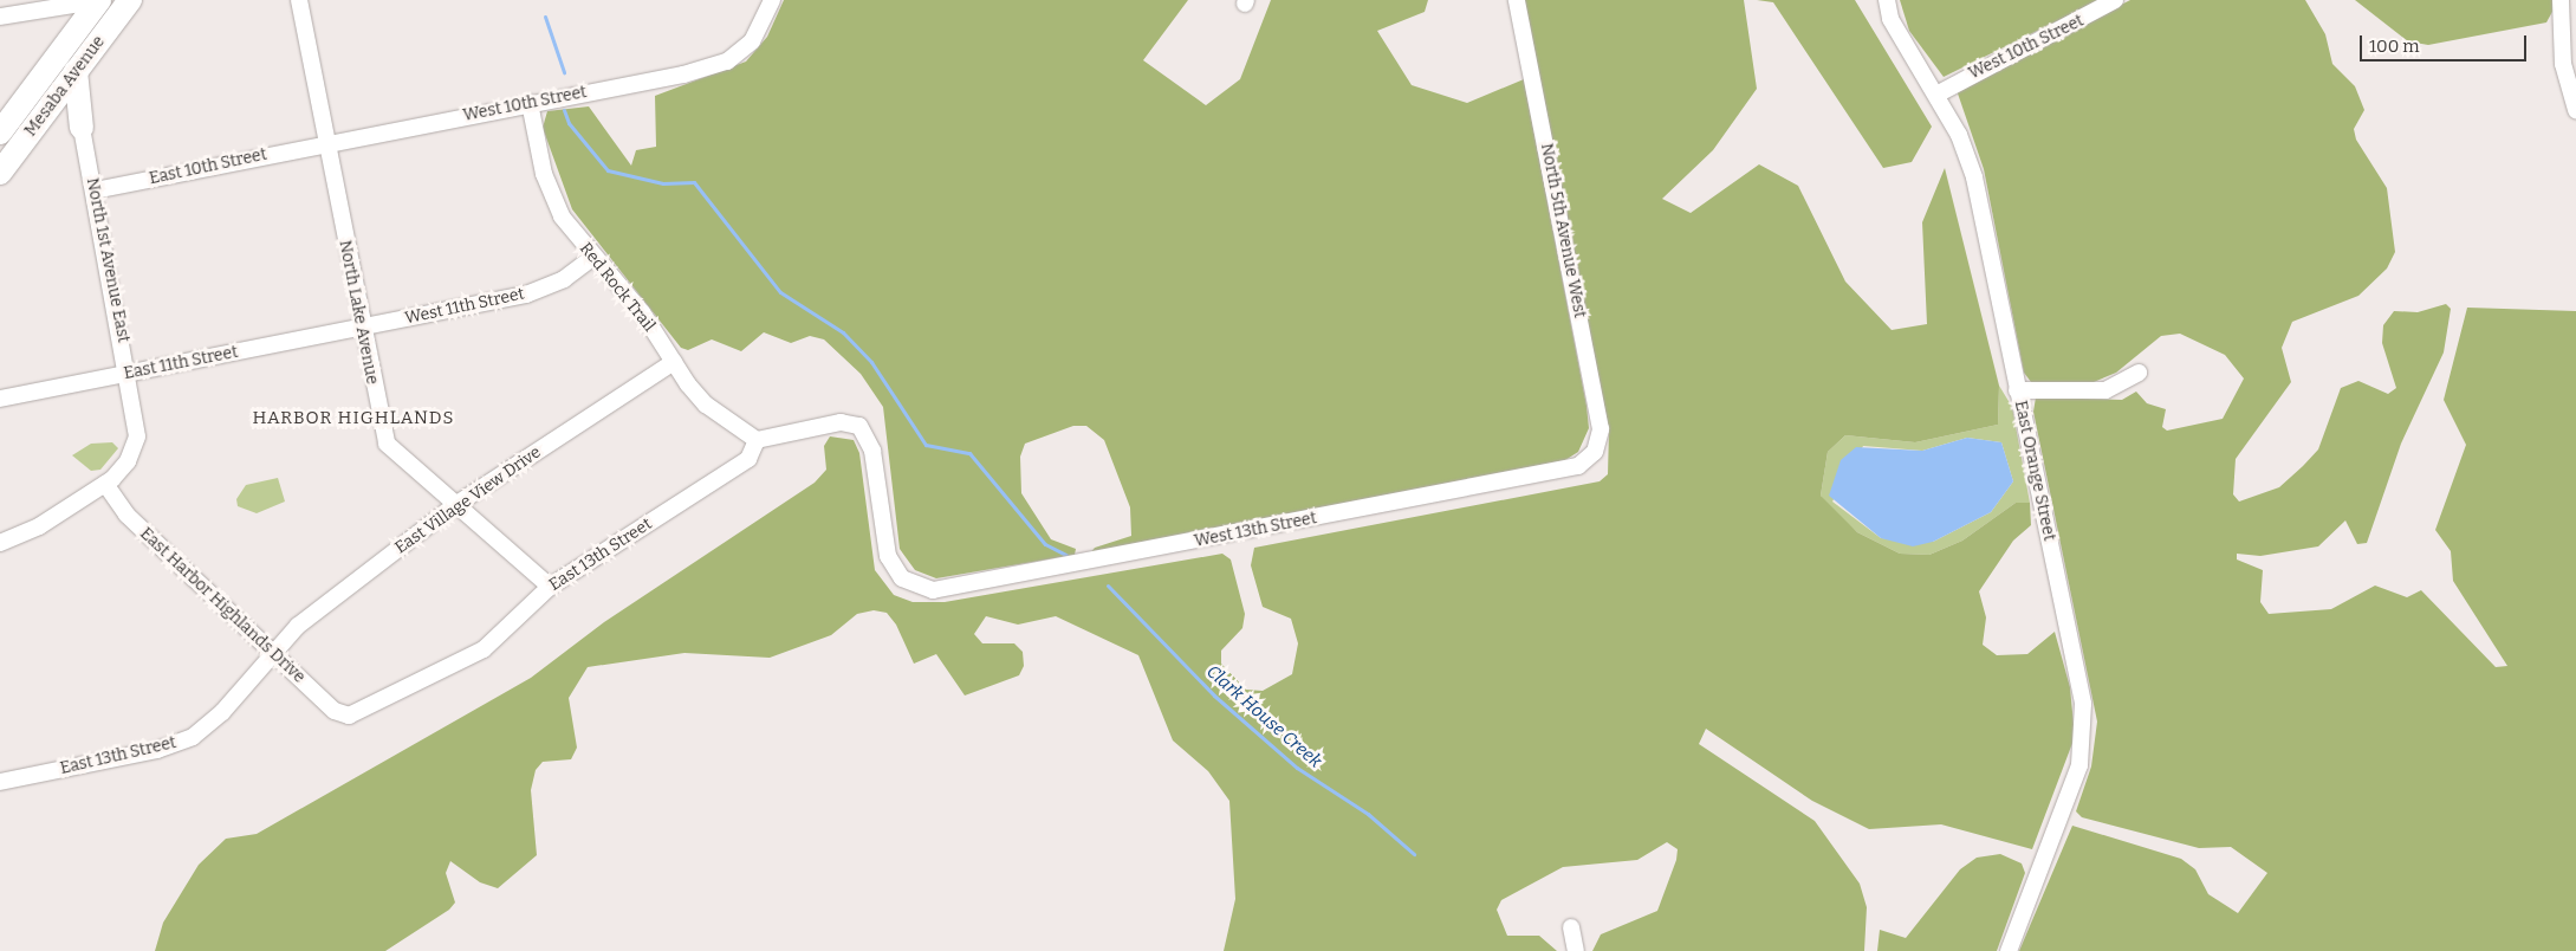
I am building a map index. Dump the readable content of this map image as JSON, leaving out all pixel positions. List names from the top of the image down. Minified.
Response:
{"streets":{"highway":["Mesaba Avenue"],"street":["West 10th Street","East 10th Street","North 5th Avenue West","North 1st Avenue East","Red Rock Trail","West 11th Street","North Lake Avenue","East 11th Street","East Orange Street","East Village View Drive","West 13th Street","East 13th Street","East Harbor Highlands Drive"]},"crossings":[["West 10th Street","East 10th Street"],["West 10th Street","Red Rock Trail"],["West 10th Street","North Lake Avenue"],["West 10th Street","East Orange Street"],["East 10th Street","North 1st Avenue East"],["East 10th Street","North Lake Avenue"],["North 5th Avenue West","West 13th Street"],["North 1st Avenue East","East 11th Street"],["North 1st Avenue East","East Harbor Highlands Drive"],["Red Rock Trail","West 11th Street"],["Red Rock Trail","East Village View Drive"],["Red Rock Trail","West 13th Street"],["Red Rock Trail","East 13th Street"],["West 11th Street","North Lake Avenue"],["West 11th Street","East 11th Street"],["North Lake Avenue","East 11th Street"],["North Lake Avenue","East Village View Drive"],["North Lake Avenue","East 13th Street"],["East Village View Drive","East 13th Street"],["East Village View Drive","East Harbor Highlands Drive"],["West 13th Street","East 13th Street"],["East 13th Street","East Harbor Highlands Drive"]],"districts":["HARBOR HIGHLANDS"],"water":["Clark House Creek"],"scale_bar":"100 m"}
